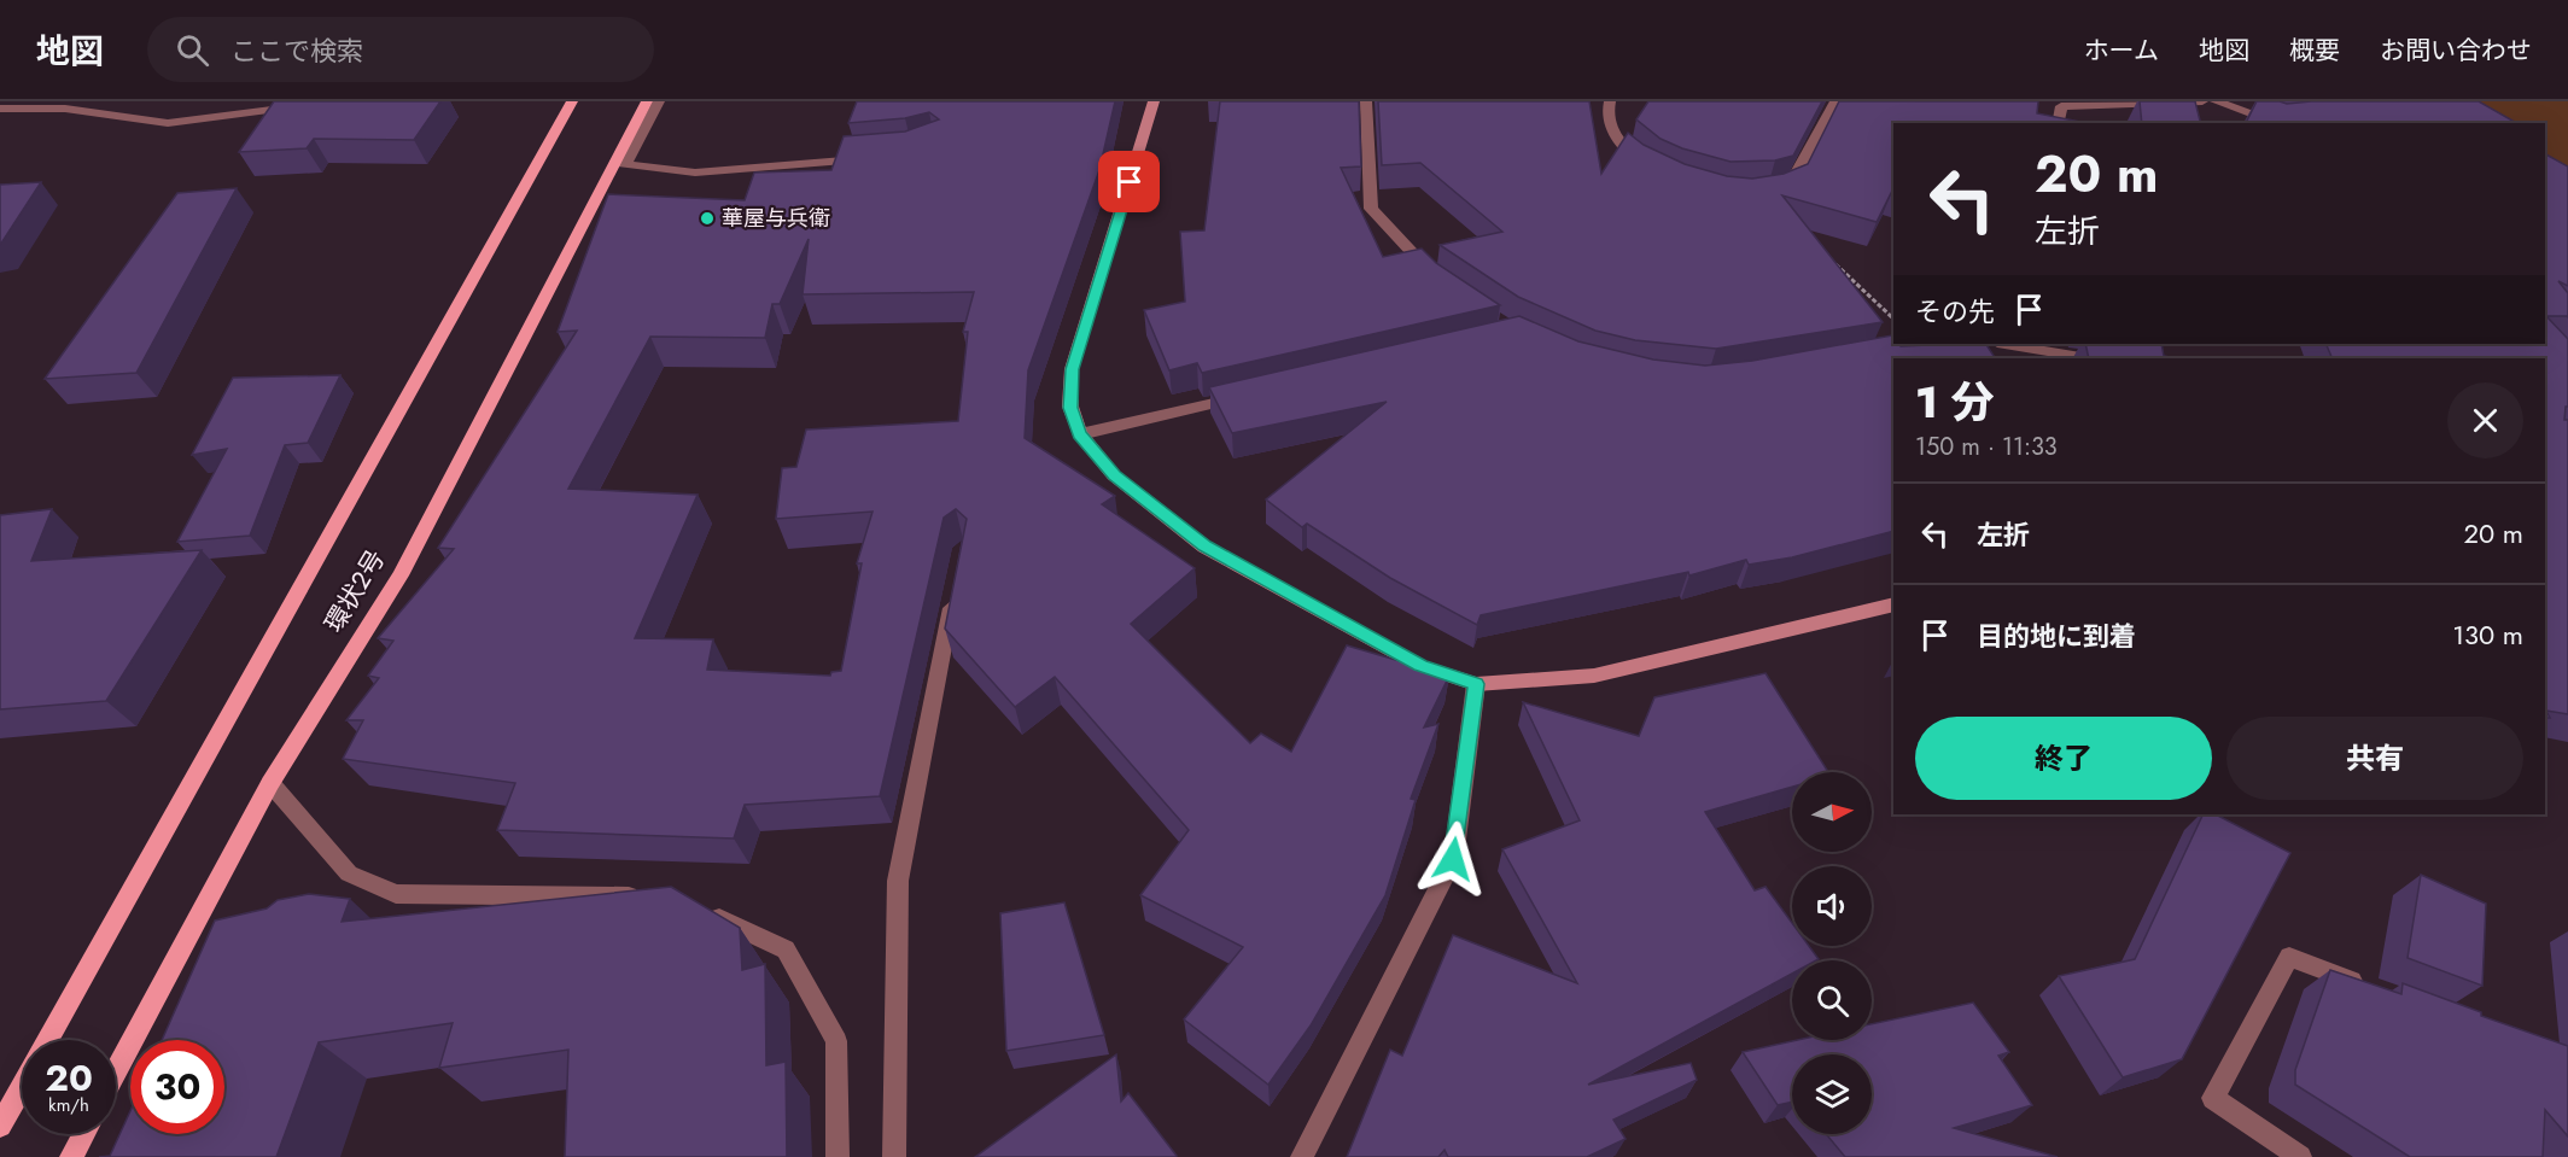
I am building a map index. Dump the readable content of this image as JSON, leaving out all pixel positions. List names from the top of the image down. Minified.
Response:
{"streets":{"main road":["環状2号"]},"places":["華屋与兵衛"],"north":"right","page":{"header":"地図","search":"ここで検索","nav":["ホーム","地図","概要","お問い合わせ"],"turn":["20 m","左折"],"then":"その先","heading":["1 分","150 m · 11:33"],"list":[{"name":"左折","value":"20 m"},{"name":"目的地に到着","value":"130 m"}],"buttons":["終了","共有"],"speed":"20 km/h","limit":"30"}}
